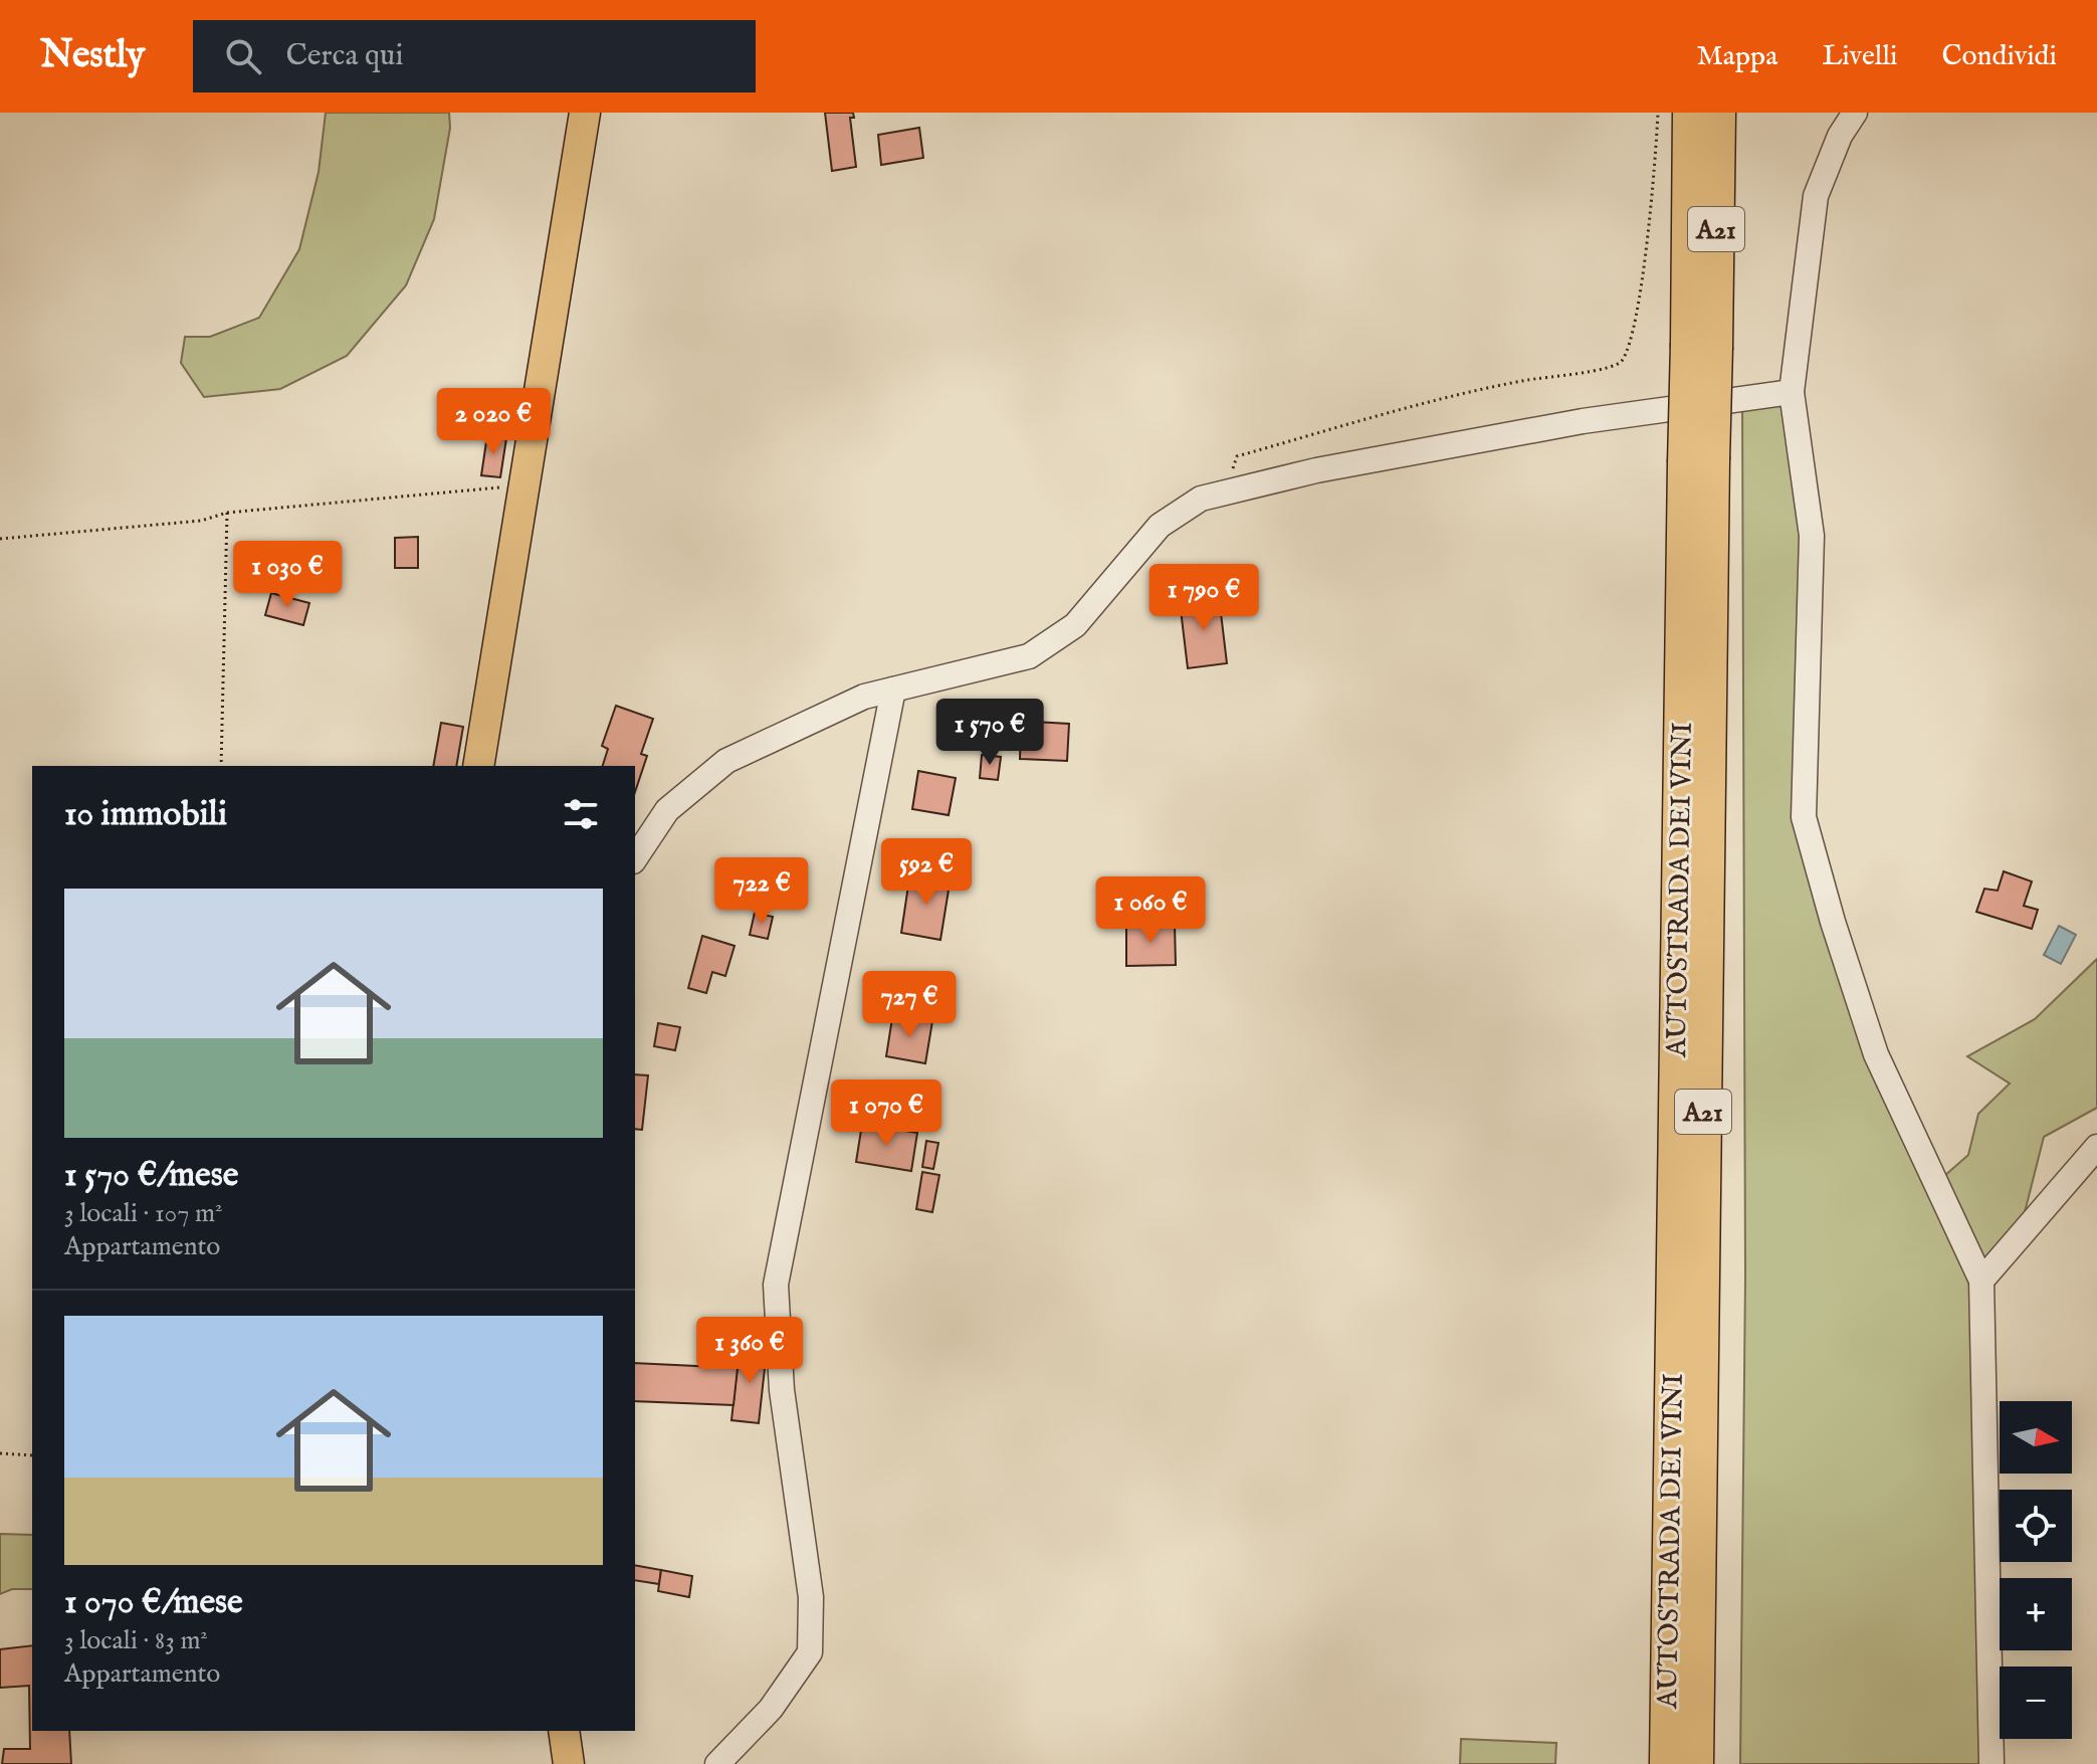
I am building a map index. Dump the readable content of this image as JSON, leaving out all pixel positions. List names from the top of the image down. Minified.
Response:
{"streets":{"highway":["A21","AUTOSTRADA DEI VINI"]},"north":"right","page":{"header":"Nestly","search":"Cerca qui","nav":["Mappa","Livelli","Condividi"],"price":["2 020 €","1 030 €","1 790 €","1 570 €","592 €","722 €","1 060 €","727 €","1 070 €","1 360 €"],"heading":"10 immobili","list":[{"name":"1 570 €/mese","note":"3 locali · 107 m² · Appartamento"},{"name":"1 070 €/mese","note":"3 locali · 83 m² · Appartamento"}],"map_buttons":["+","−"]}}
